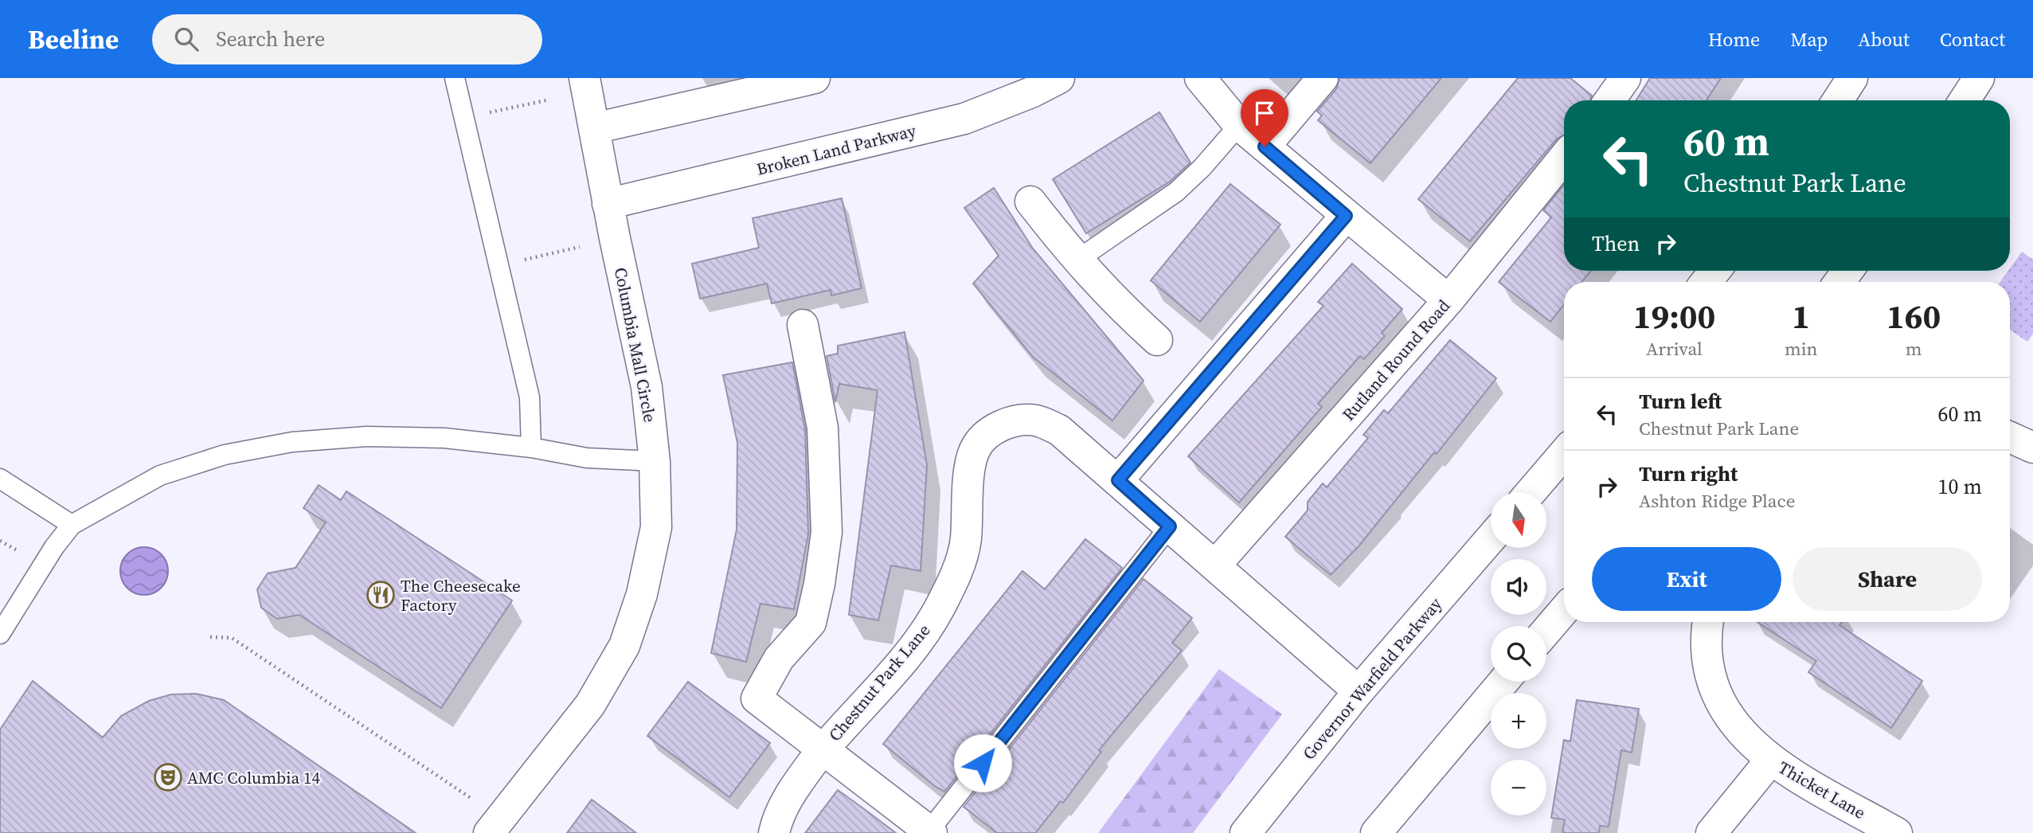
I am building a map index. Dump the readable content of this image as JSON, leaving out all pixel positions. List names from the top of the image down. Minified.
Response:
{"streets":{"street":["Broken Land Parkway","Columbia Mall Circle","Rutland Round Road","Governor Warfield Parkway","Chestnut Park Lane","Thicket Lane"]},"crossings":[["Broken Land Parkway","Columbia Mall Circle"],["Rutland Round Road","Chestnut Park Lane"],["Governor Warfield Parkway","Chestnut Park Lane"]],"places":{"restaurant":["The Cheesecake Factory"],"theatre":["AMC Columbia 14"]},"north":"bottom","page":{"header":"Beeline","search":"Search here","nav":["Home","Map","About","Contact"],"turn":["60 m","Chestnut Park Lane"],"then":"Then","eta":["19:00","Arrival","1","min","160","m"],"list":[{"name":"Turn left","note":"Chestnut Park Lane","value":"60 m"},{"name":"Turn right","note":"Ashton Ridge Place","value":"10 m"}],"map_buttons":["+","−"],"buttons":["Exit","Share"]}}
